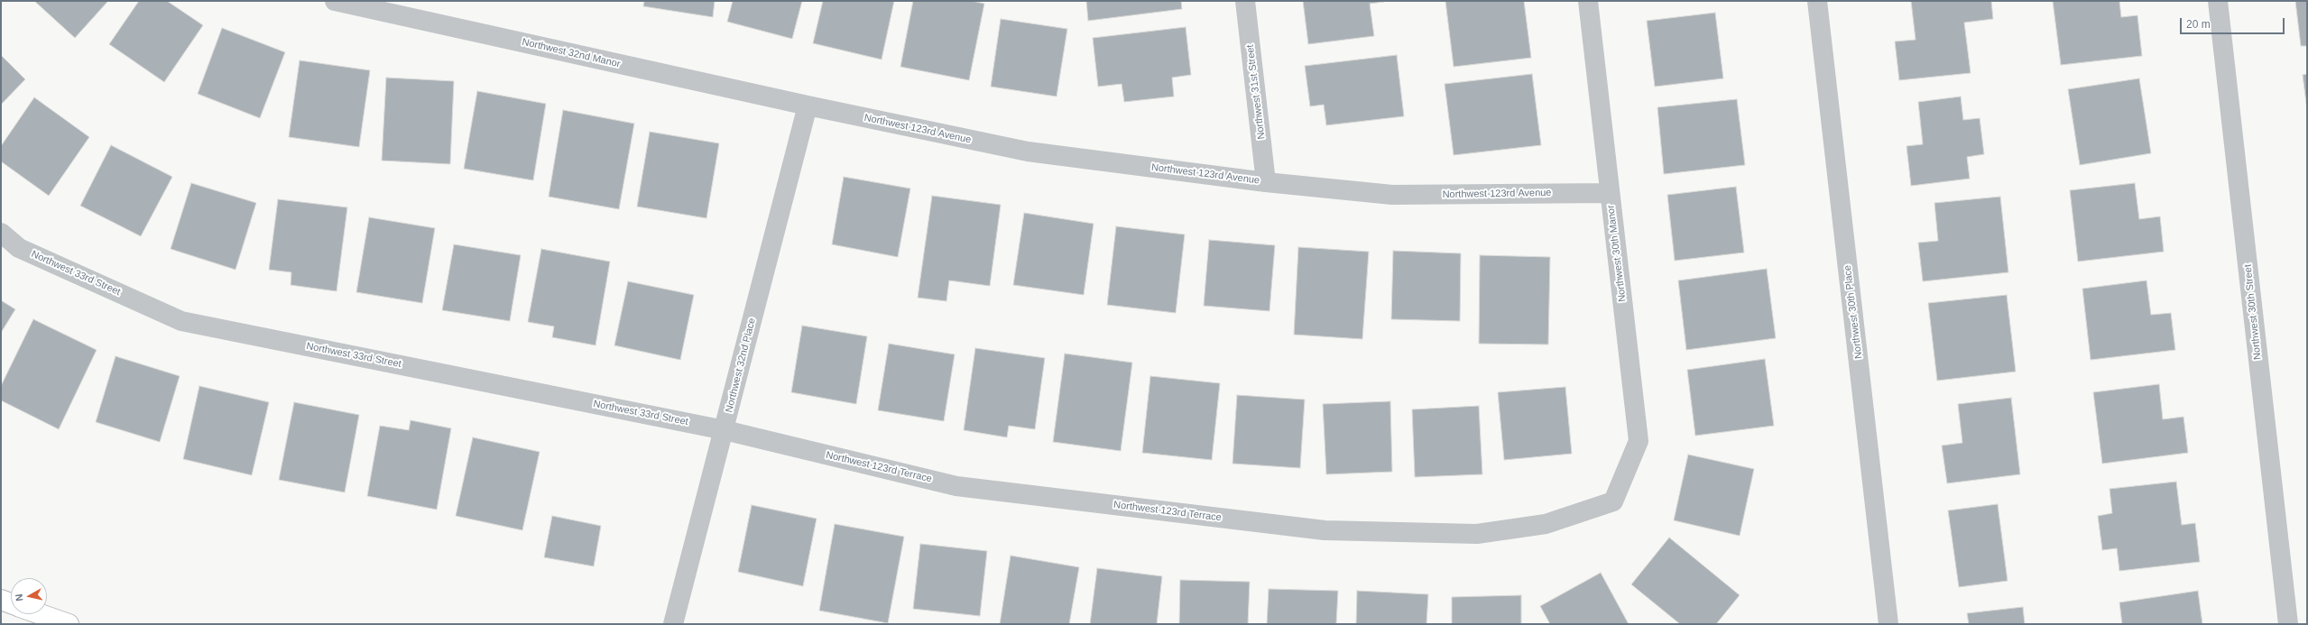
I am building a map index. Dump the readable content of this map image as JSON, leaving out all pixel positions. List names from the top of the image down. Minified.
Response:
{"streets":{"street":["Northwest 32nd Manor","Northwest 31st Street","Northwest 123rd Avenue","Northwest 30th Manor","Northwest 33rd Street","Northwest 30th Place","Northwest 30th Street","Northwest 32nd Place","Northwest 123rd Terrace"]},"crossings":[["Northwest 32nd Manor","Northwest 123rd Avenue"],["Northwest 32nd Manor","Northwest 32nd Place"],["Northwest 31st Street","Northwest 123rd Avenue"],["Northwest 123rd Avenue","Northwest 30th Manor"],["Northwest 123rd Avenue","Northwest 32nd Place"],["Northwest 30th Manor","Northwest 123rd Terrace"],["Northwest 33rd Street","Northwest 32nd Place"],["Northwest 33rd Street","Northwest 123rd Terrace"],["Northwest 32nd Place","Northwest 123rd Terrace"]],"scale_bar":"20 m","north":"left"}
